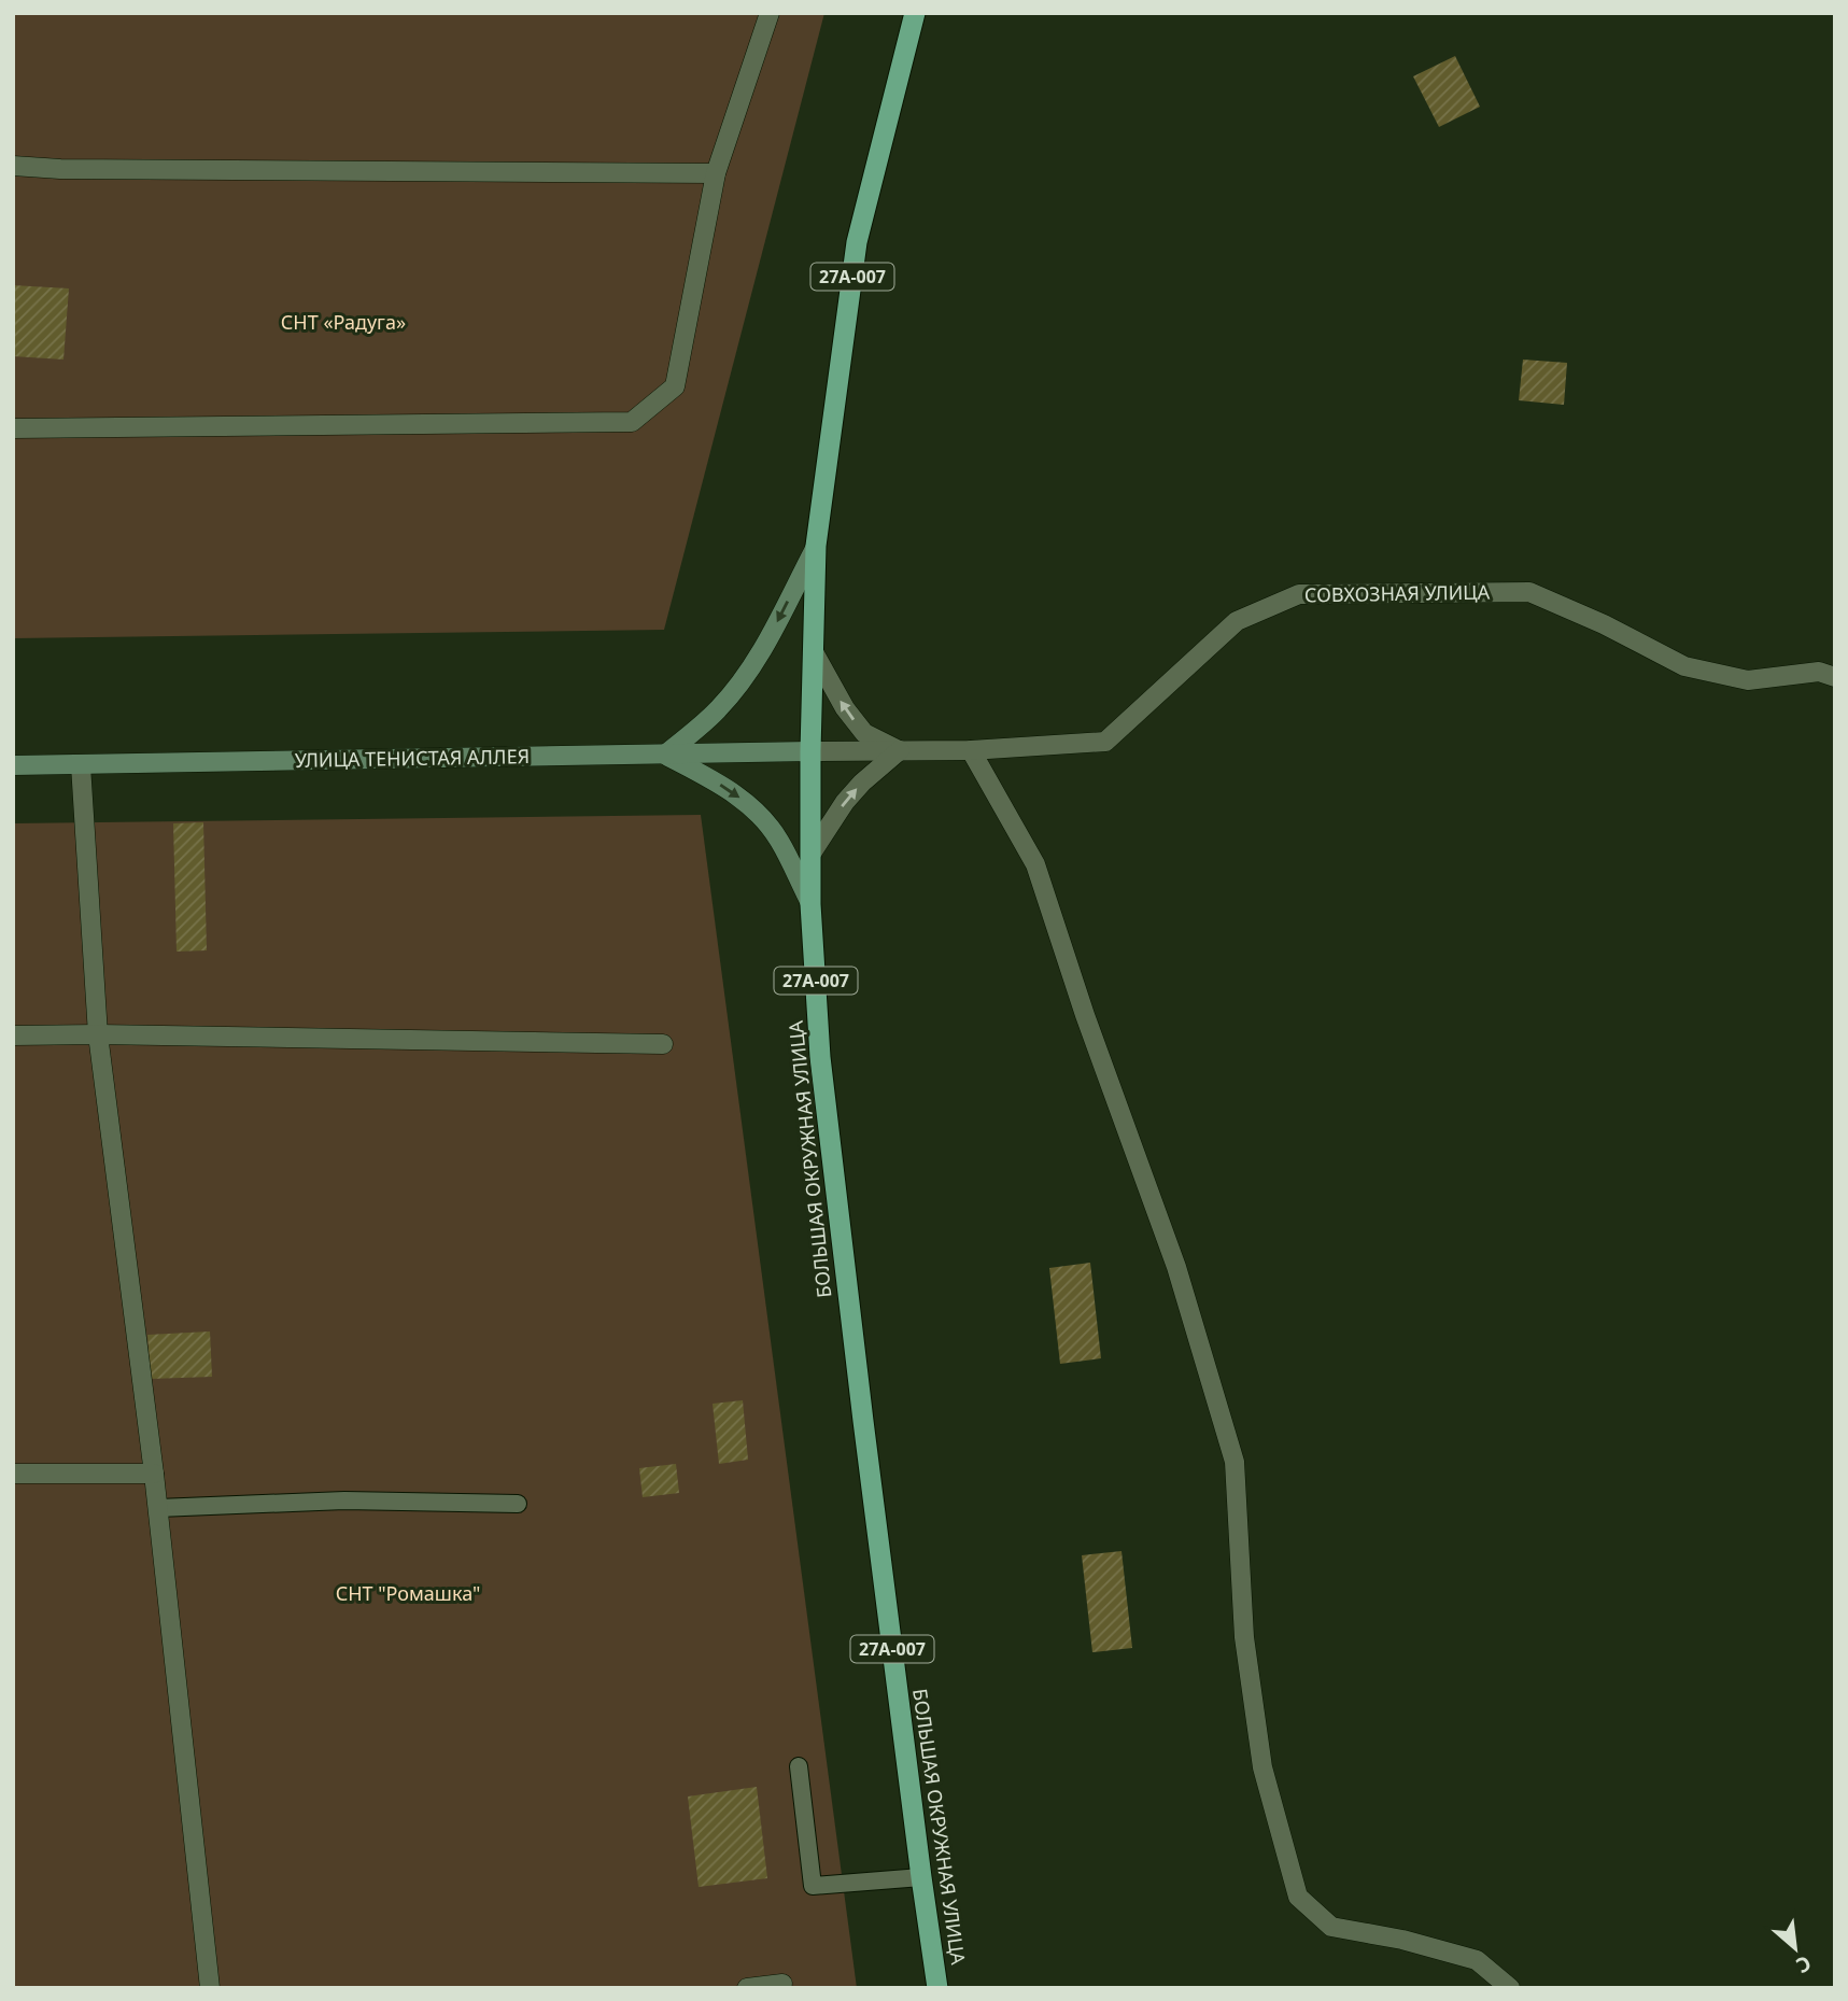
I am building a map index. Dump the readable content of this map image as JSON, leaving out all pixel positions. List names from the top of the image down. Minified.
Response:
{"streets":{"highway":["27А-007","БОЛЬШАЯ ОКРУЖНАЯ УЛИЦА"],"main road":["УЛИЦА ТЕНИСТАЯ АЛЛЕЯ"],"street":["СОВХОЗНАЯ УЛИЦА"]},"crossings":[["СОВХОЗНАЯ УЛИЦА","УЛИЦА ТЕНИСТАЯ АЛЛЕЯ"],["СОВХОЗНАЯ УЛИЦА","БОЛЬШАЯ ОКРУЖНАЯ УЛИЦА"],["УЛИЦА ТЕНИСТАЯ АЛЛЕЯ","БОЛЬШАЯ ОКРУЖНАЯ УЛИЦА"]],"parks":["СНТ «Радуга»","СНТ \"Ромашка\""],"north":"bottom right"}
